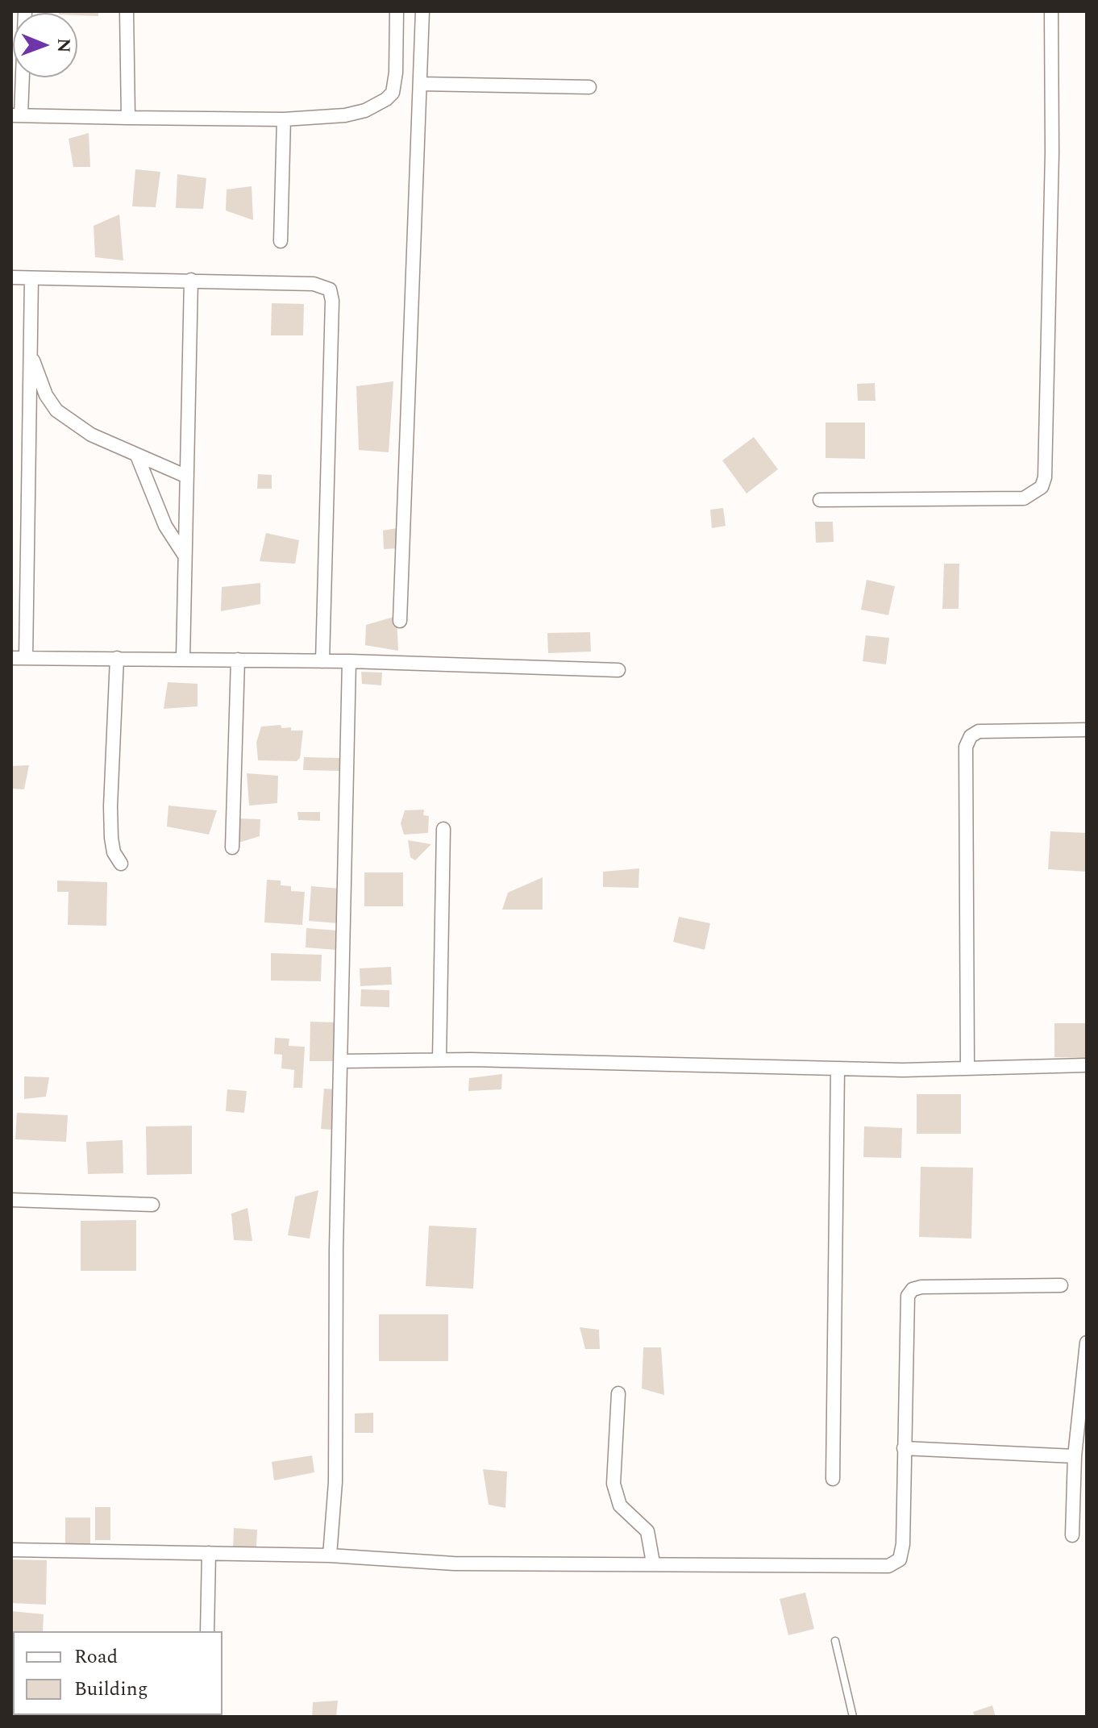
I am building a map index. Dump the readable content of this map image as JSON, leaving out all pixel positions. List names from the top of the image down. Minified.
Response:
{"legend":["Road","Building"],"north":"right"}
